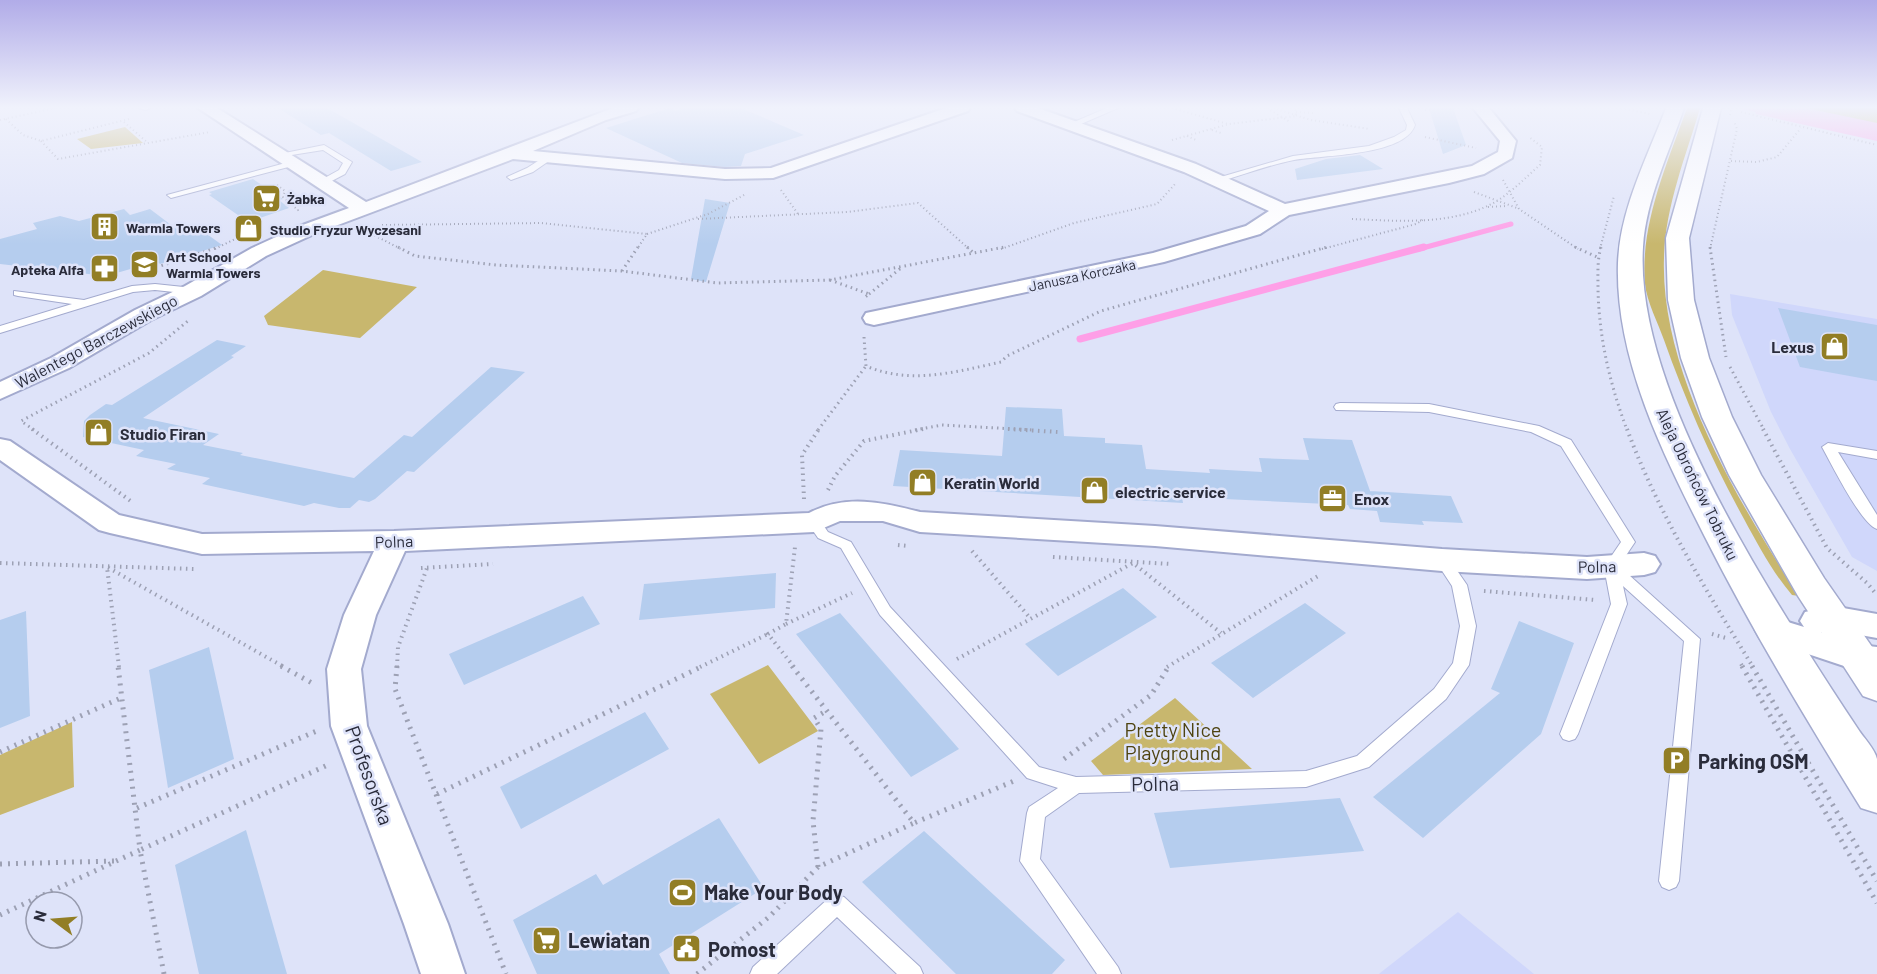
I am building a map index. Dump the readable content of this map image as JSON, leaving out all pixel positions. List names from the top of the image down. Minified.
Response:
{"streets":{"main road":["Aleja Obrońców Tobruku"],"street":["Janusza Korczaka","Walentego Barczewskiego","Polna","Profesorska"]},"crossings":[["Polna","Profesorska"]],"parks":["Pretty Nice Playground"],"places":{"supermarket":["Żabka","Lewiatan"],"building":["Warmia Towers"],"shop":["Studio Fryzur Wyczesani","Lexus","Studio Firan","Keratin World","electric service"],"school or university":["Art School Warmia Towers"],"pharmacy":["Apteka Alfa"],"office":["Enox"],"parking":["Parking OSM"],"sports":["Make Your Body"],"public building":["Pomost"]},"north":"left"}
